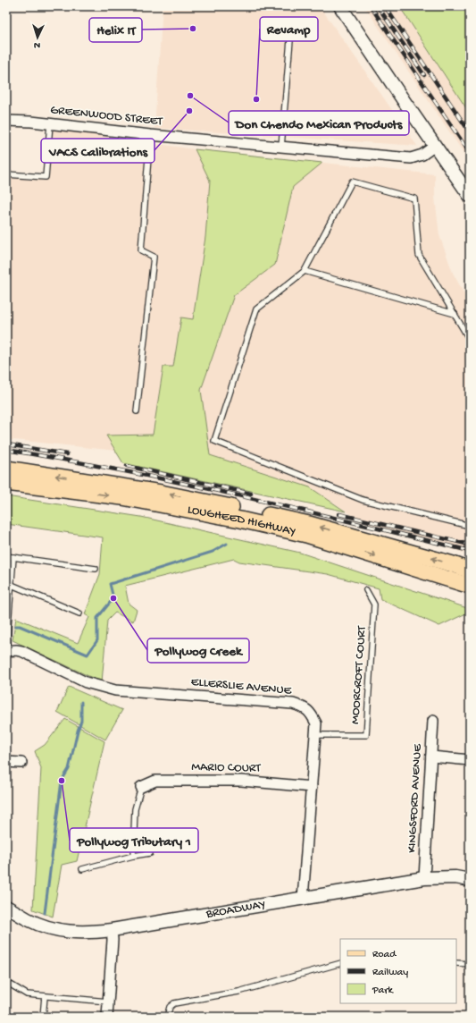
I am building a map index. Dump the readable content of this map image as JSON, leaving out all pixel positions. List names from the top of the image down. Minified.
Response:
{"streets":{"main road":["LOUGHEED HIGHWAY"],"street":["GREENWOOD STREET","ELLERSLIE AVENUE","MARIO COURT","KINGSFORD AVENUE","BROADWAY"],"lane":["MOORCROFT COURT"]},"crossings":[["MOORCROFT COURT","ELLERSLIE AVENUE"],["ELLERSLIE AVENUE","MARIO COURT"],["ELLERSLIE AVENUE","BROADWAY"],["KINGSFORD AVENUE","BROADWAY"]],"places":["Helix IT","Don Chendo Mexican Products","Revamp","VACS Calibrations","Pollywog Creek","Pollywog Tributary 1"],"legend":["Road","Railway","Park"],"north":"bottom"}
